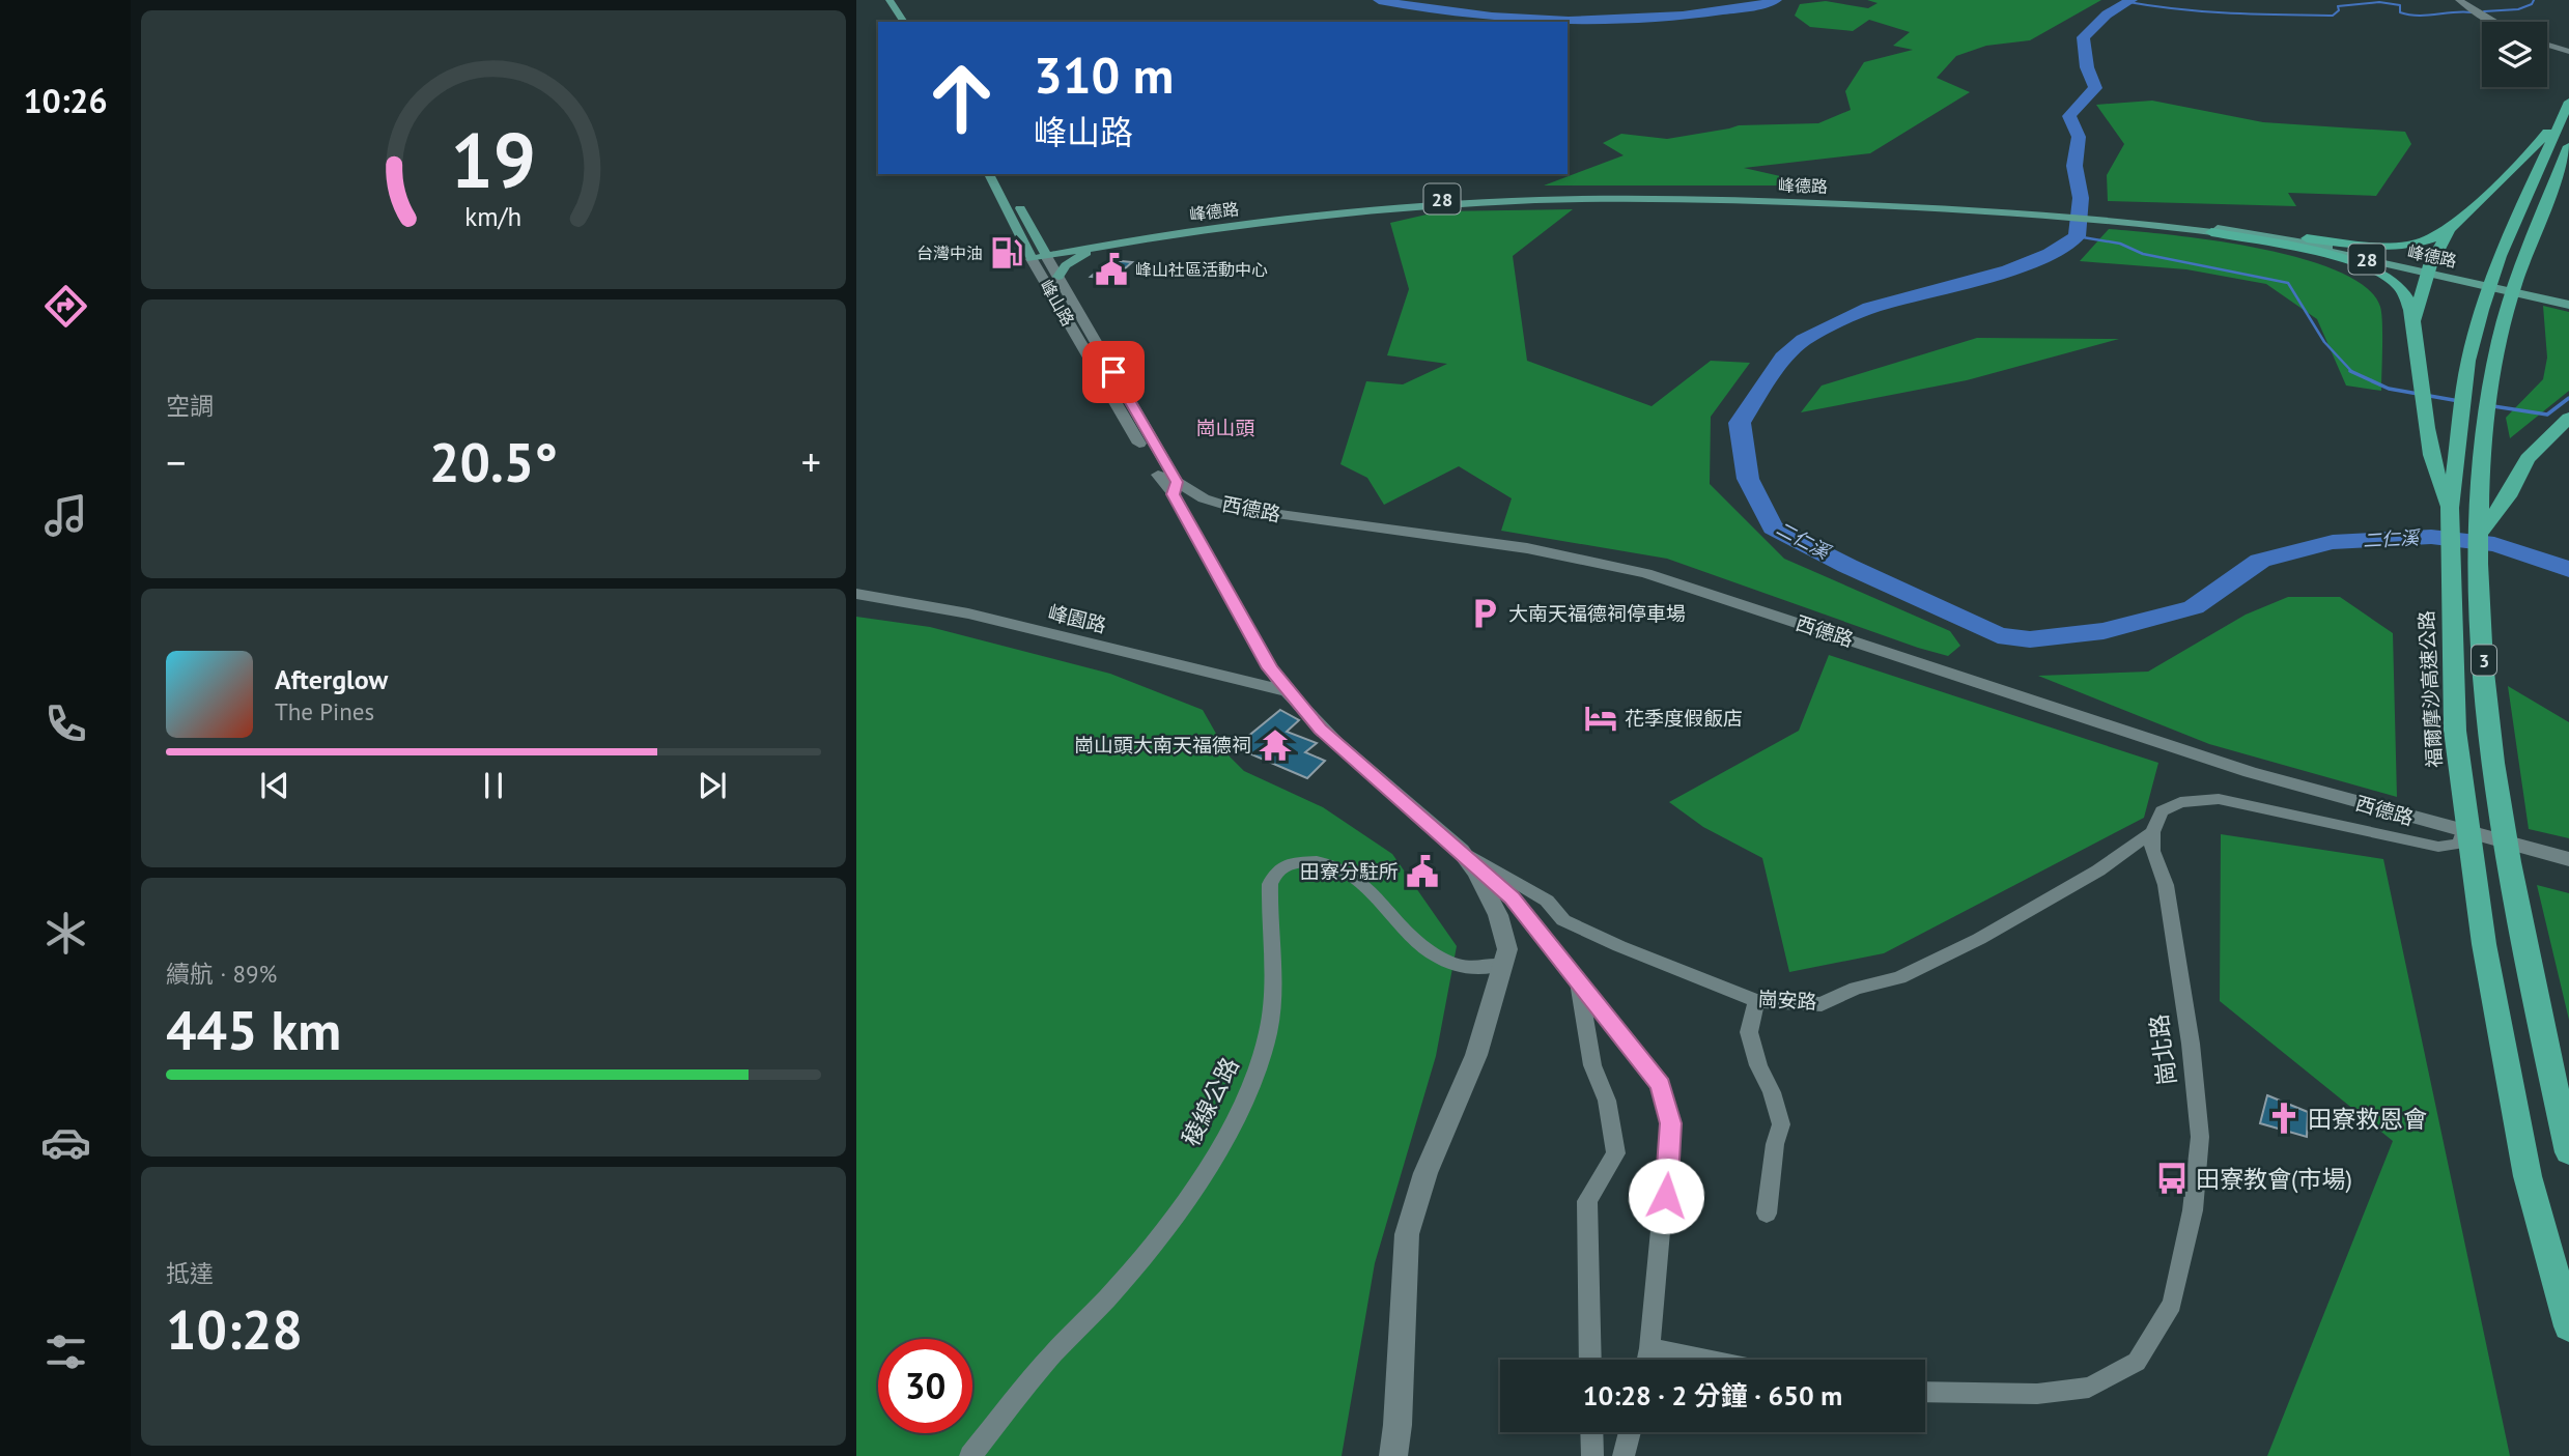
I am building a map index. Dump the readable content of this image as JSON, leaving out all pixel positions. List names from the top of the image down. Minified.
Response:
{"streets":{"highway":["3","福爾摩沙高速公路"],"main road":["峰德路","28","峰山路"],"street":["西德路","峰園路","崗安路","崗北路","稜線公路"]},"crossings":[["峰德路","峰山路"],["峰山路","西德路"],["峰山路","峰園路"],["峰山路","崗安路"],["峰園路","崗安路"],["崗安路","崗北路"],["崗安路","稜線公路"]],"districts":["崗山頭"],"water":["二仁溪"],"places":{"fuel station":["台灣中油"],"public building":["峰山社區活動中心","田寮分駐所"],"parking":["大南天福德祠停車場"],"hotel":["花季度假飯店"],"temple":["崗山頭大南天福德祠"],"church":["田寮救恩會"],"bus stop":["田寮教會(市場)"]},"page":{"tabs":"10:26","turn":["310 m","峰山路"],"tile":["空調",["續航 · 89%","445 km"],["抵達","10:28"]],"heat":["−","20.5°","+"],"song":["Afterglow","The Pines"],"limit":"30","trip":"10:28 · 2 分鐘 · 650 m","gauge":["19","km/h"]}}
